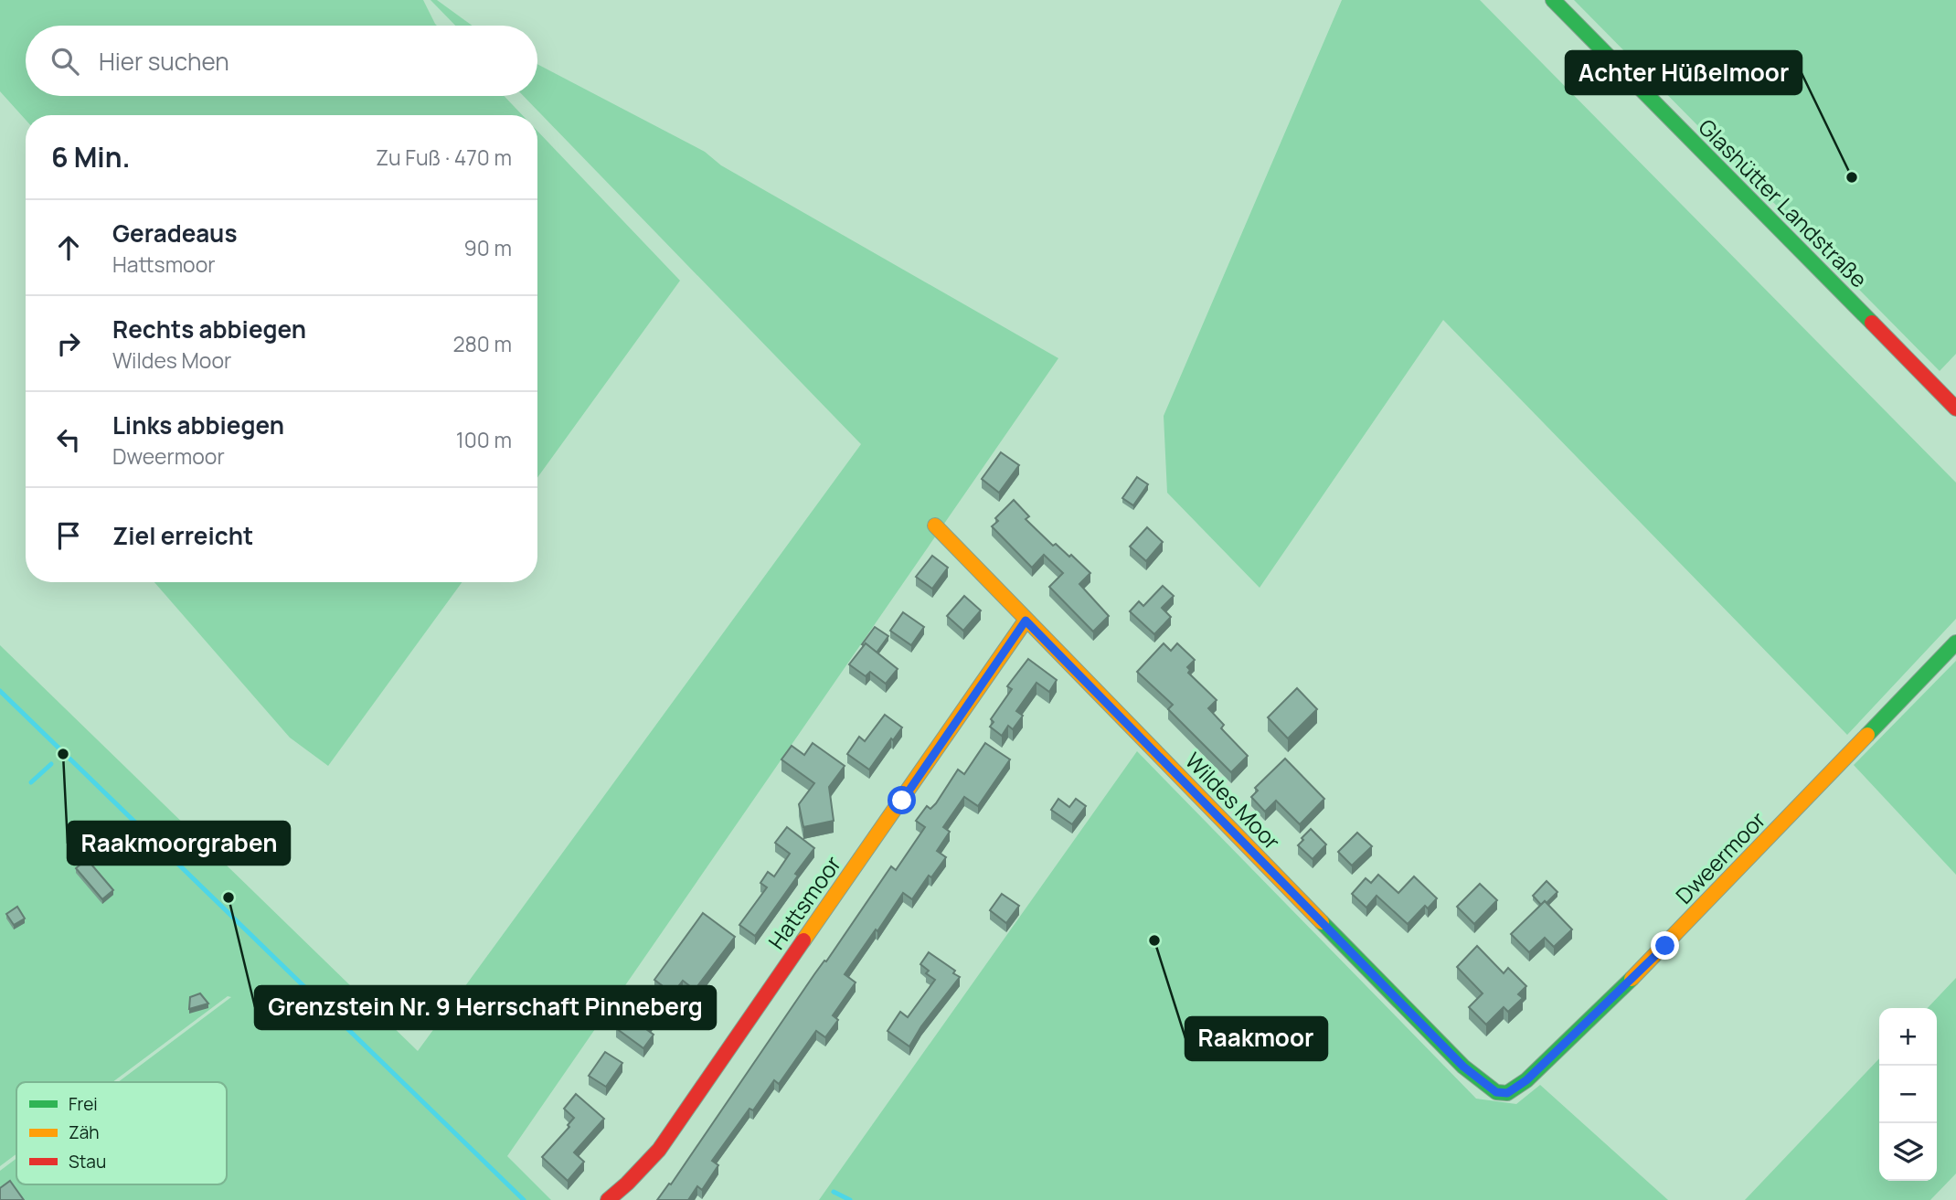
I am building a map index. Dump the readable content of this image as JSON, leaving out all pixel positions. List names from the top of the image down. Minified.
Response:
{"streets":{"street":["Glashütter Landstraße","Wildes Moor","Dweermoor","Hattsmoor"]},"crossings":[["Wildes Moor","Dweermoor"],["Wildes Moor","Hattsmoor"]],"places":["Achter Hüßelmoor","Raakmoorgraben","Grenzstein Nr. 9 Herrschaft Pinneberg","Raakmoor"],"legend":["Frei","Zäh","Stau"],"page":{"search":"Hier suchen","heading":["6 Min.","Zu Fuß · 470 m"],"list":[["Geradeaus","Hattsmoor","90 m"],["Rechts abbiegen","Wildes Moor","280 m"],["Links abbiegen","Dweermoor","100 m"],"Ziel erreicht"],"map_buttons":["+","−"]}}
